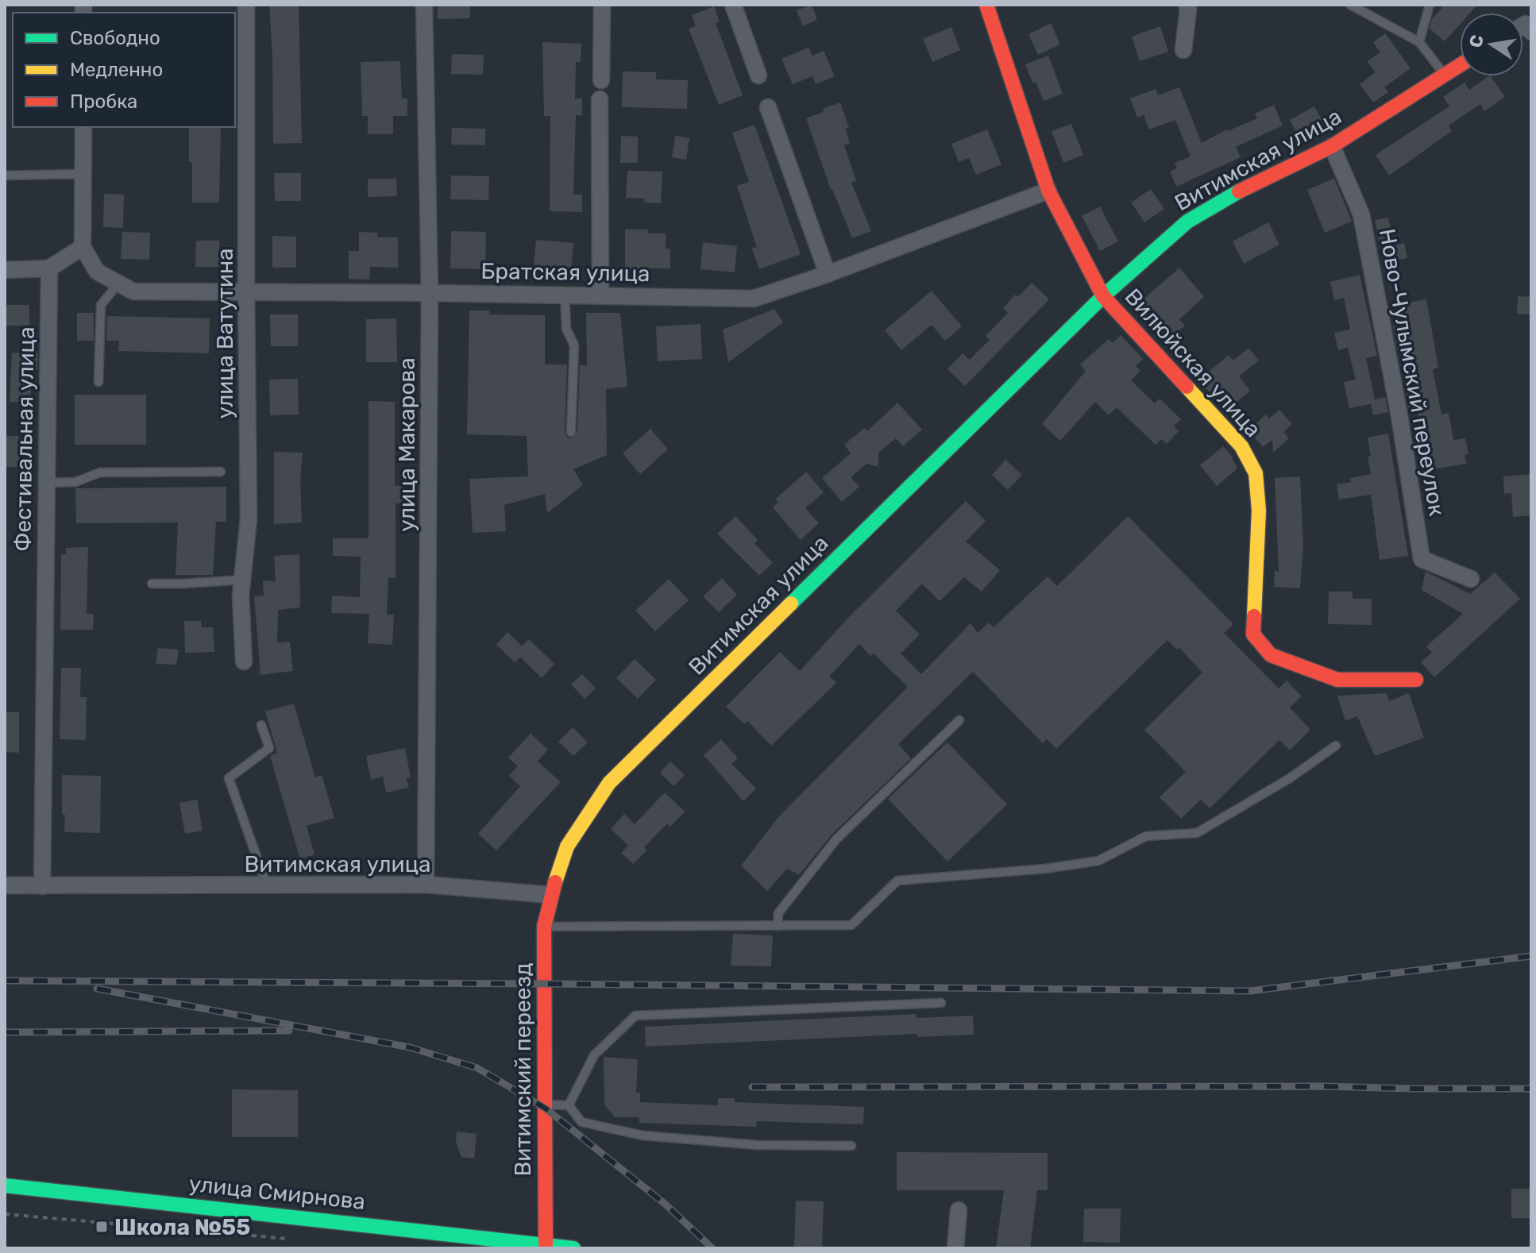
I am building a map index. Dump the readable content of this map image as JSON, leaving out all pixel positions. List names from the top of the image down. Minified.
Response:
{"streets":{"street":["Витимская улица","Братская улица","улица Ватутина","Вилюйская улица","Ново-Чулымский переулок","Фестивальная улица","улица Макарова","Витимский переезд","улица Смирнова"]},"crossings":[["Витимская улица","Вилюйская улица"],["Витимская улица","Ново-Чулымский переулок"],["Витимская улица","Фестивальная улица"],["Витимская улица","улица Макарова"],["Витимская улица","Витимский переезд"],["Братская улица","улица Ватутина"],["Братская улица","Вилюйская улица"],["Братская улица","улица Макарова"],["Витимский переезд","улица Смирнова"]],"places":{"transit":["Школа №55"]},"legend":["Свободно","Медленно","Пробка"],"north":"left"}
